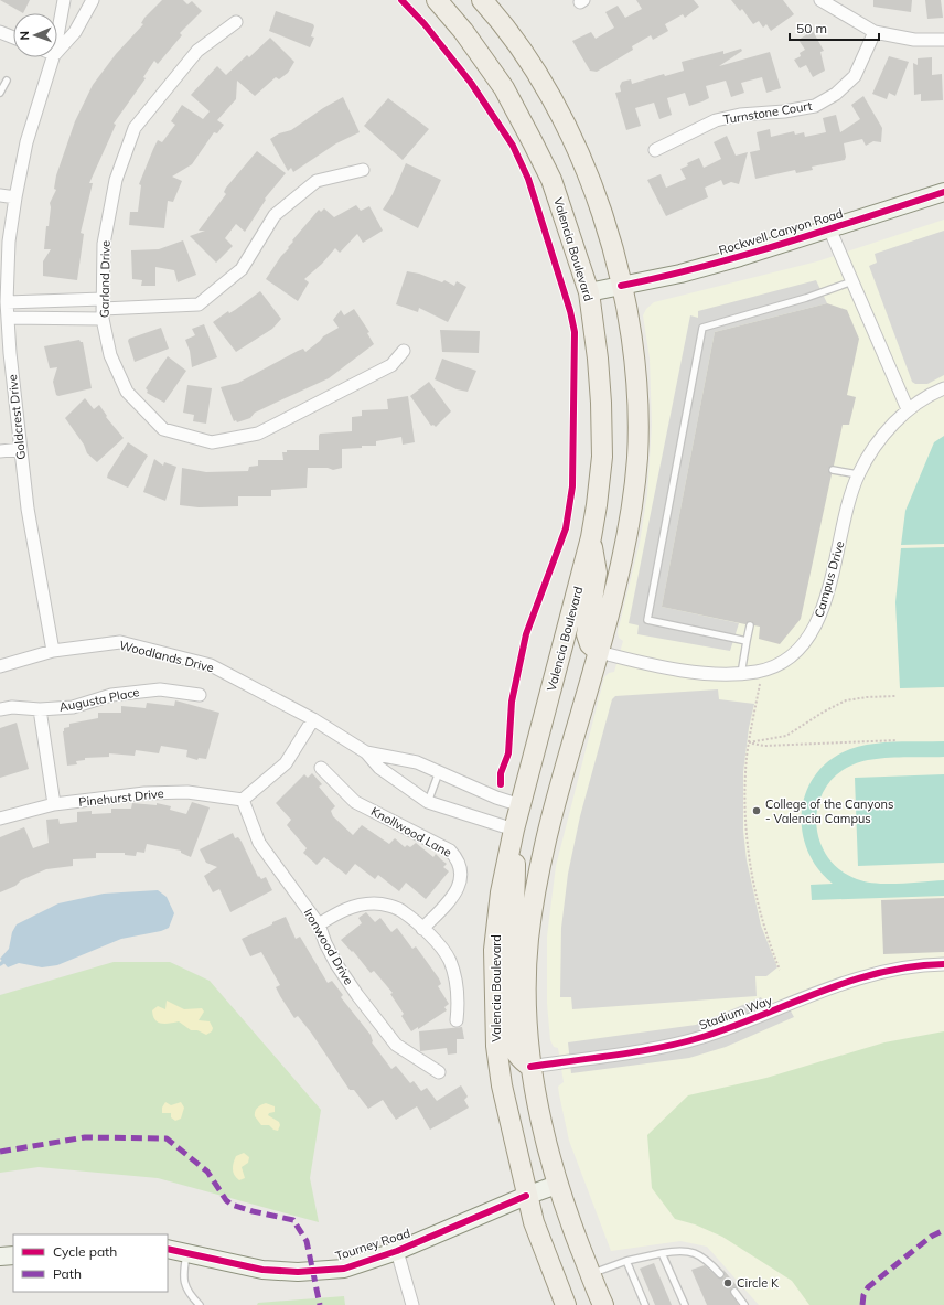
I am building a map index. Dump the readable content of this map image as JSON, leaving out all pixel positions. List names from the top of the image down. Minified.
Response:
{"streets":{"main road":["Valencia Boulevard"],"street":["Turnstone Court","Rockwell Canyon Road","Garland Drive","Goldcrest Drive","Campus Drive","Woodlands Drive","Augusta Place","Pinehurst Drive","Knollwood Lane","Ironwood Drive","Stadium Way","Tourney Road"]},"crossings":[["Rockwell Canyon Road","Valencia Boulevard"],["Valencia Boulevard","Woodlands Drive"],["Valencia Boulevard","Tourney Road"],["Goldcrest Drive","Woodlands Drive"],["Pinehurst Drive","Ironwood Drive"]],"places":["College of the Canyons - Valencia Campus","Circle K"],"legend":["Cycle path","Path"],"scale_bar":"50 m","north":"left"}
